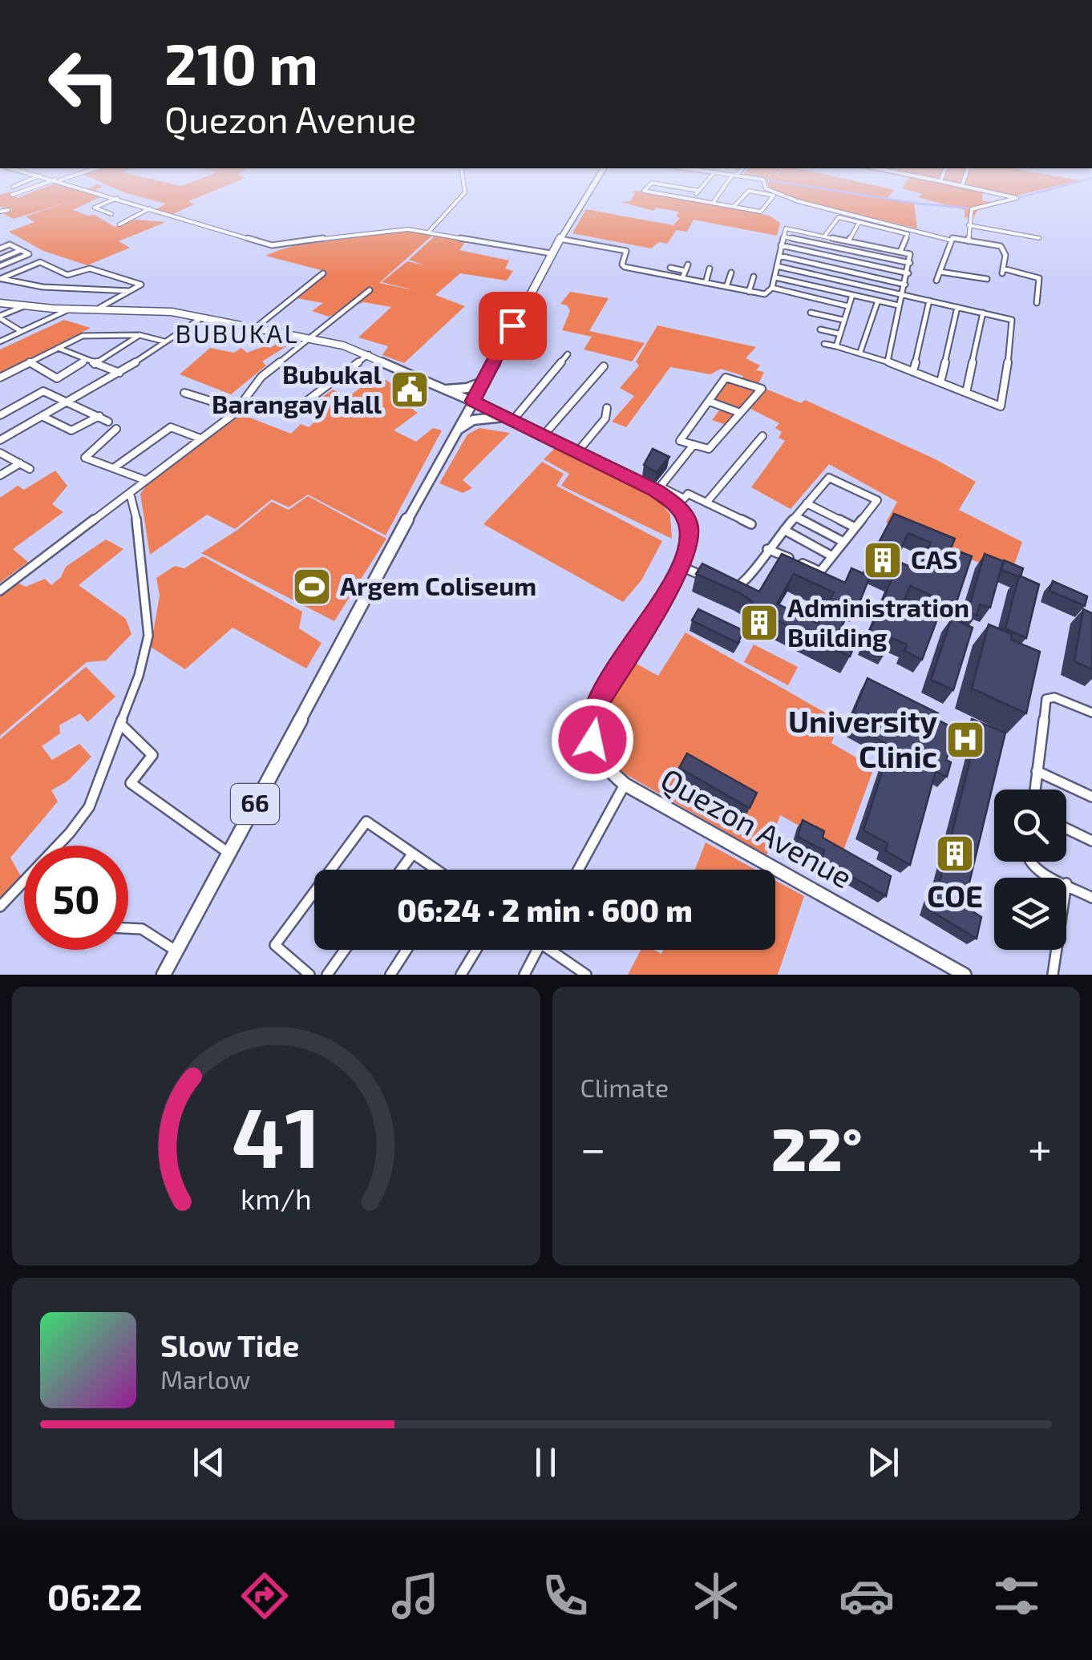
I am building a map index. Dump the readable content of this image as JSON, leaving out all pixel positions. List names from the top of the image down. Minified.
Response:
{"streets":{"main road":["66","Quezon Avenue"]},"crossings":[["66","Quezon Avenue"]],"districts":["BUBUKAL"],"places":{"public building":["Bubukal Barangay Hall"],"building":["CAS","Administration Building","COE"],"sports":["Argem Coliseum"],"hospital":["University Clinic"]},"page":{"turn":["210 m","Quezon Avenue"],"limit":"50","trip":"06:24 · 2 min · 600 m","tile":"Climate","heat":["−","22°","+"],"song":["Slow Tide","Marlow"],"tabs":"06:22","gauge":["41","km/h"]}}
